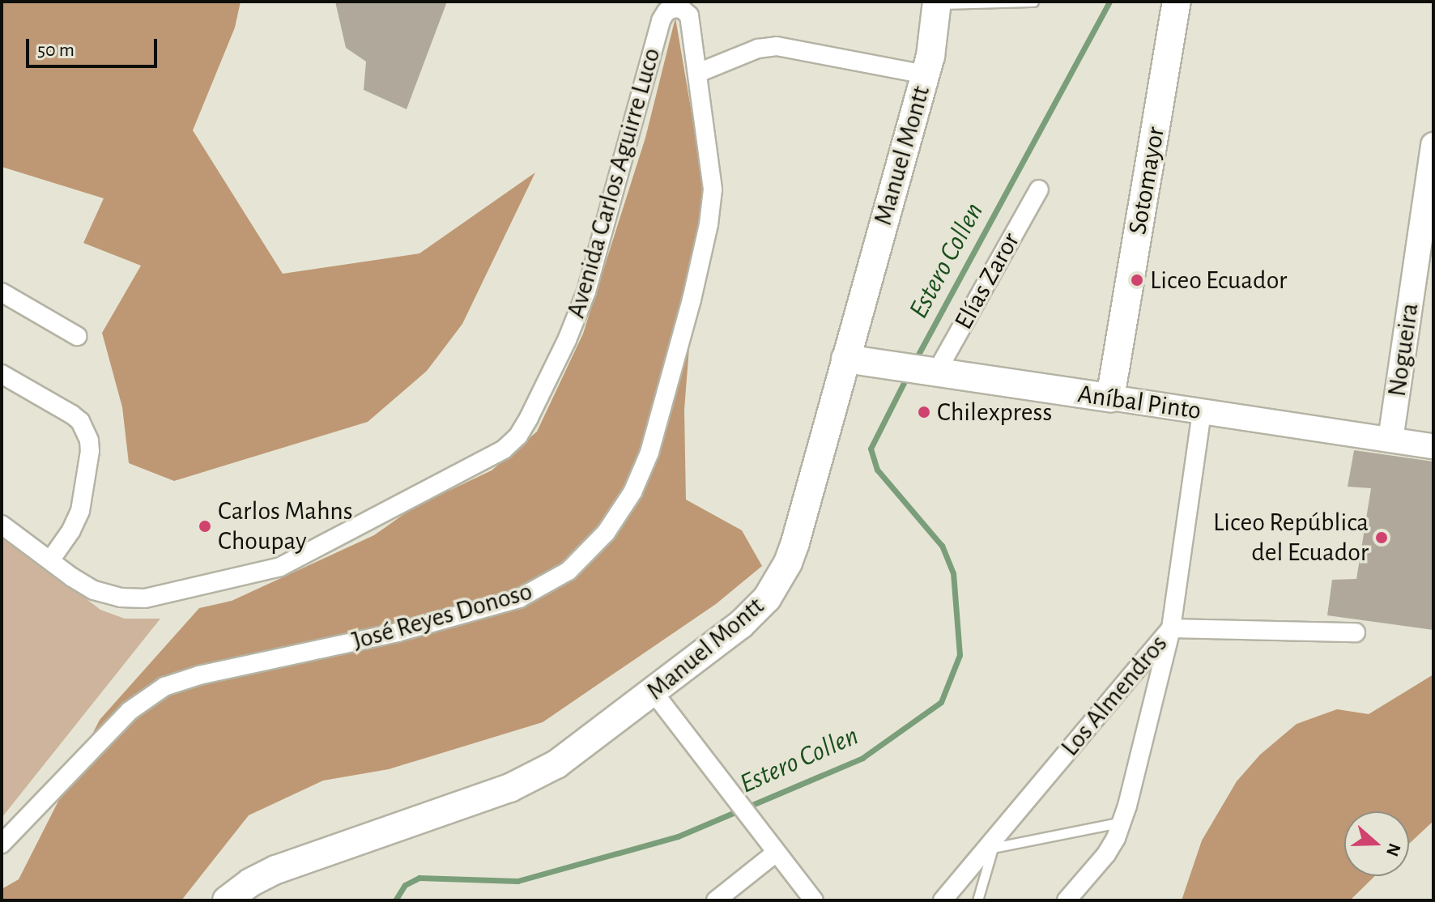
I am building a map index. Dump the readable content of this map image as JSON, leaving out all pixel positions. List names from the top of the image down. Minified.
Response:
{"streets":{"main road":["Manuel Montt","Sotomayor","Aníbal Pinto"],"street":["Avenida Carlos Aguirre Luco","Elías Zaror","Nogueira","José Reyes Donoso","Los Almendros"]},"crossings":[["Manuel Montt","Avenida Carlos Aguirre Luco"],["Manuel Montt","Aníbal Pinto"],["Sotomayor","Aníbal Pinto"],["Avenida Carlos Aguirre Luco","José Reyes Donoso"],["Elías Zaror","Aníbal Pinto"],["Nogueira","Aníbal Pinto"],["Aníbal Pinto","Los Almendros"]],"water":["Estero Collen"],"places":["Liceo Ecuador","Chilexpress","Carlos Mahns Choupay","Liceo República del Ecuador"],"scale_bar":"50 m","north":"right"}
